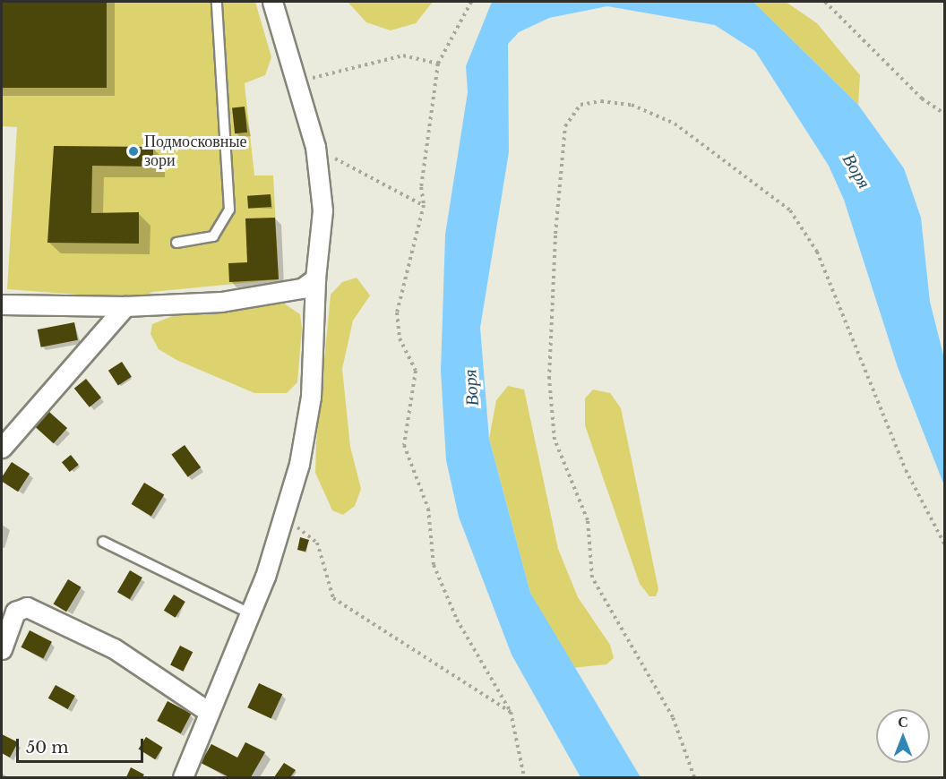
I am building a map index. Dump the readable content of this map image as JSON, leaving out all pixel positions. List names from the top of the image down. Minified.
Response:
{"water":["Воря"],"places":["Подмосковные зори"],"scale_bar":"50 m","north":"top"}
